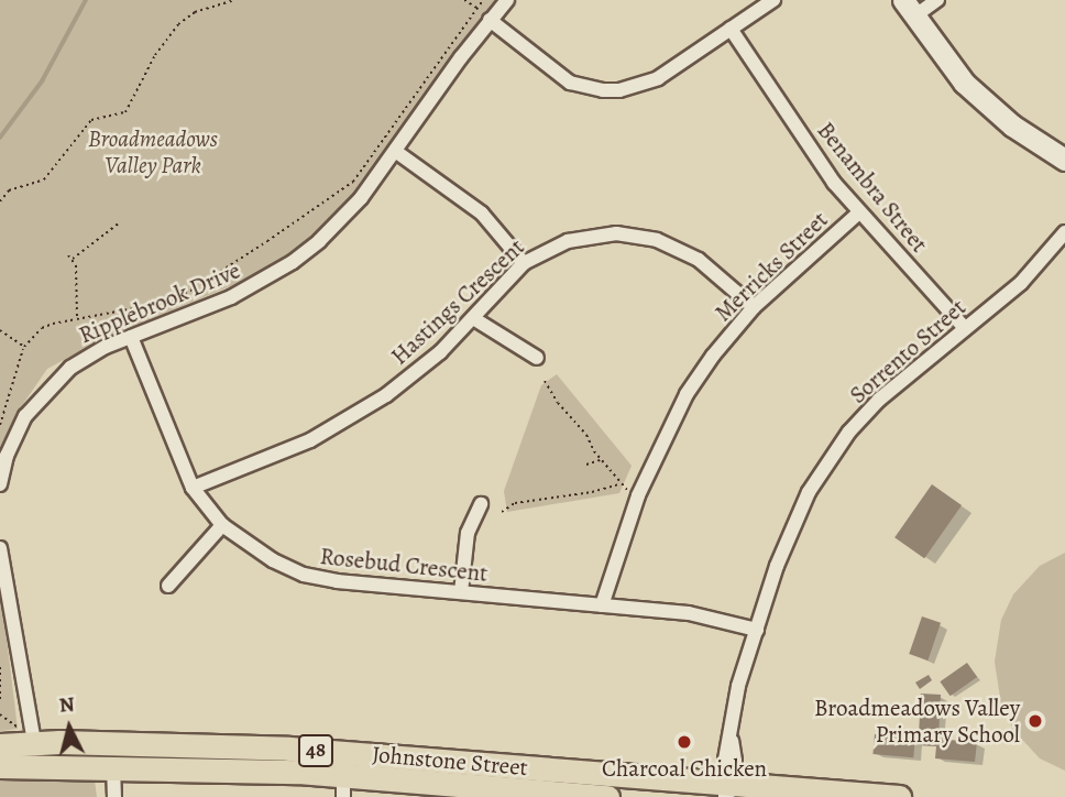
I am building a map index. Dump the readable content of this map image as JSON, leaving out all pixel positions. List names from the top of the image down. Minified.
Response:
{"streets":{"main road":["48","Johnstone Street"],"street":["Benambra Street","Merricks Street","Hastings Crescent","Ripplebrook Drive","Sorrento Street","Rosebud Crescent"]},"crossings":[["Benambra Street","Merricks Street"],["Benambra Street","Sorrento Street"],["Merricks Street","Hastings Crescent"],["Merricks Street","Rosebud Crescent"],["Hastings Crescent","Rosebud Crescent"],["Ripplebrook Drive","Rosebud Crescent"],["Sorrento Street","Rosebud Crescent"],["Sorrento Street","Johnstone Street"]],"parks":["Broadmeadows Valley Park"],"places":["Broadmeadows Valley Primary School","Charcoal Chicken"],"north":"top"}
